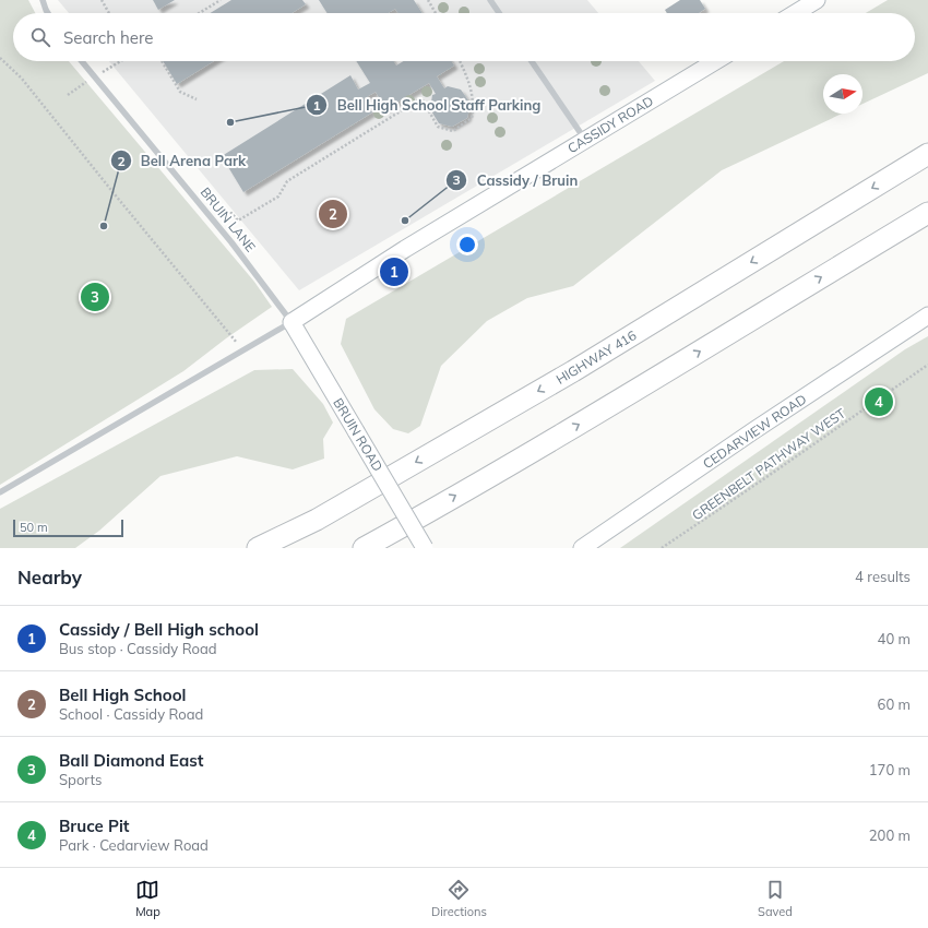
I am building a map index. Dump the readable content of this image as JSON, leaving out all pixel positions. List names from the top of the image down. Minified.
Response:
{"streets":{"highway":["HIGHWAY 416"],"street":["CASSIDY ROAD","CEDARVIEW ROAD","BRUIN ROAD"],"lane":["BRUIN LANE"],"path":["GREENBELT PATHWAY WEST"]},"crossings":[["CASSIDY ROAD","BRUIN LANE"],["CASSIDY ROAD","BRUIN ROAD"],["BRUIN LANE","BRUIN ROAD"]],"places":["Bell High School Staff Parking","Cassidy / Bruin","Bell Arena Park"],"scale_bar":"50 m","north":"right","page":{"search":"Search here","pins":["2","1","3","4"],"scale":"50 m","heading":["Nearby","4 results"],"list":[{"mark":"1","name":"Cassidy / Bell High school","note":"Bus stop · Cassidy Road","value":"40 m"},{"mark":"2","name":"Bell High School","note":"School · Cassidy Road","value":"60 m"},{"mark":"3","name":"Ball Diamond East","note":"Sports","value":"170 m"},{"mark":"4","name":"Bruce Pit","note":"Park · Cedarview Road","value":"200 m"}],"nav":["Map","Directions","Saved"]}}
